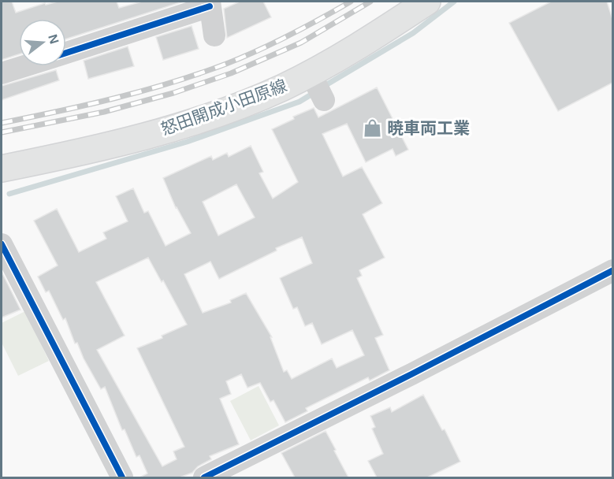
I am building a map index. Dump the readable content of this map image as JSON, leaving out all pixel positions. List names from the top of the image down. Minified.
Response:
{"streets":{"main road":["怒田開成小田原線"]},"places":{"shop":["暁車両工業"]},"north":"right"}
